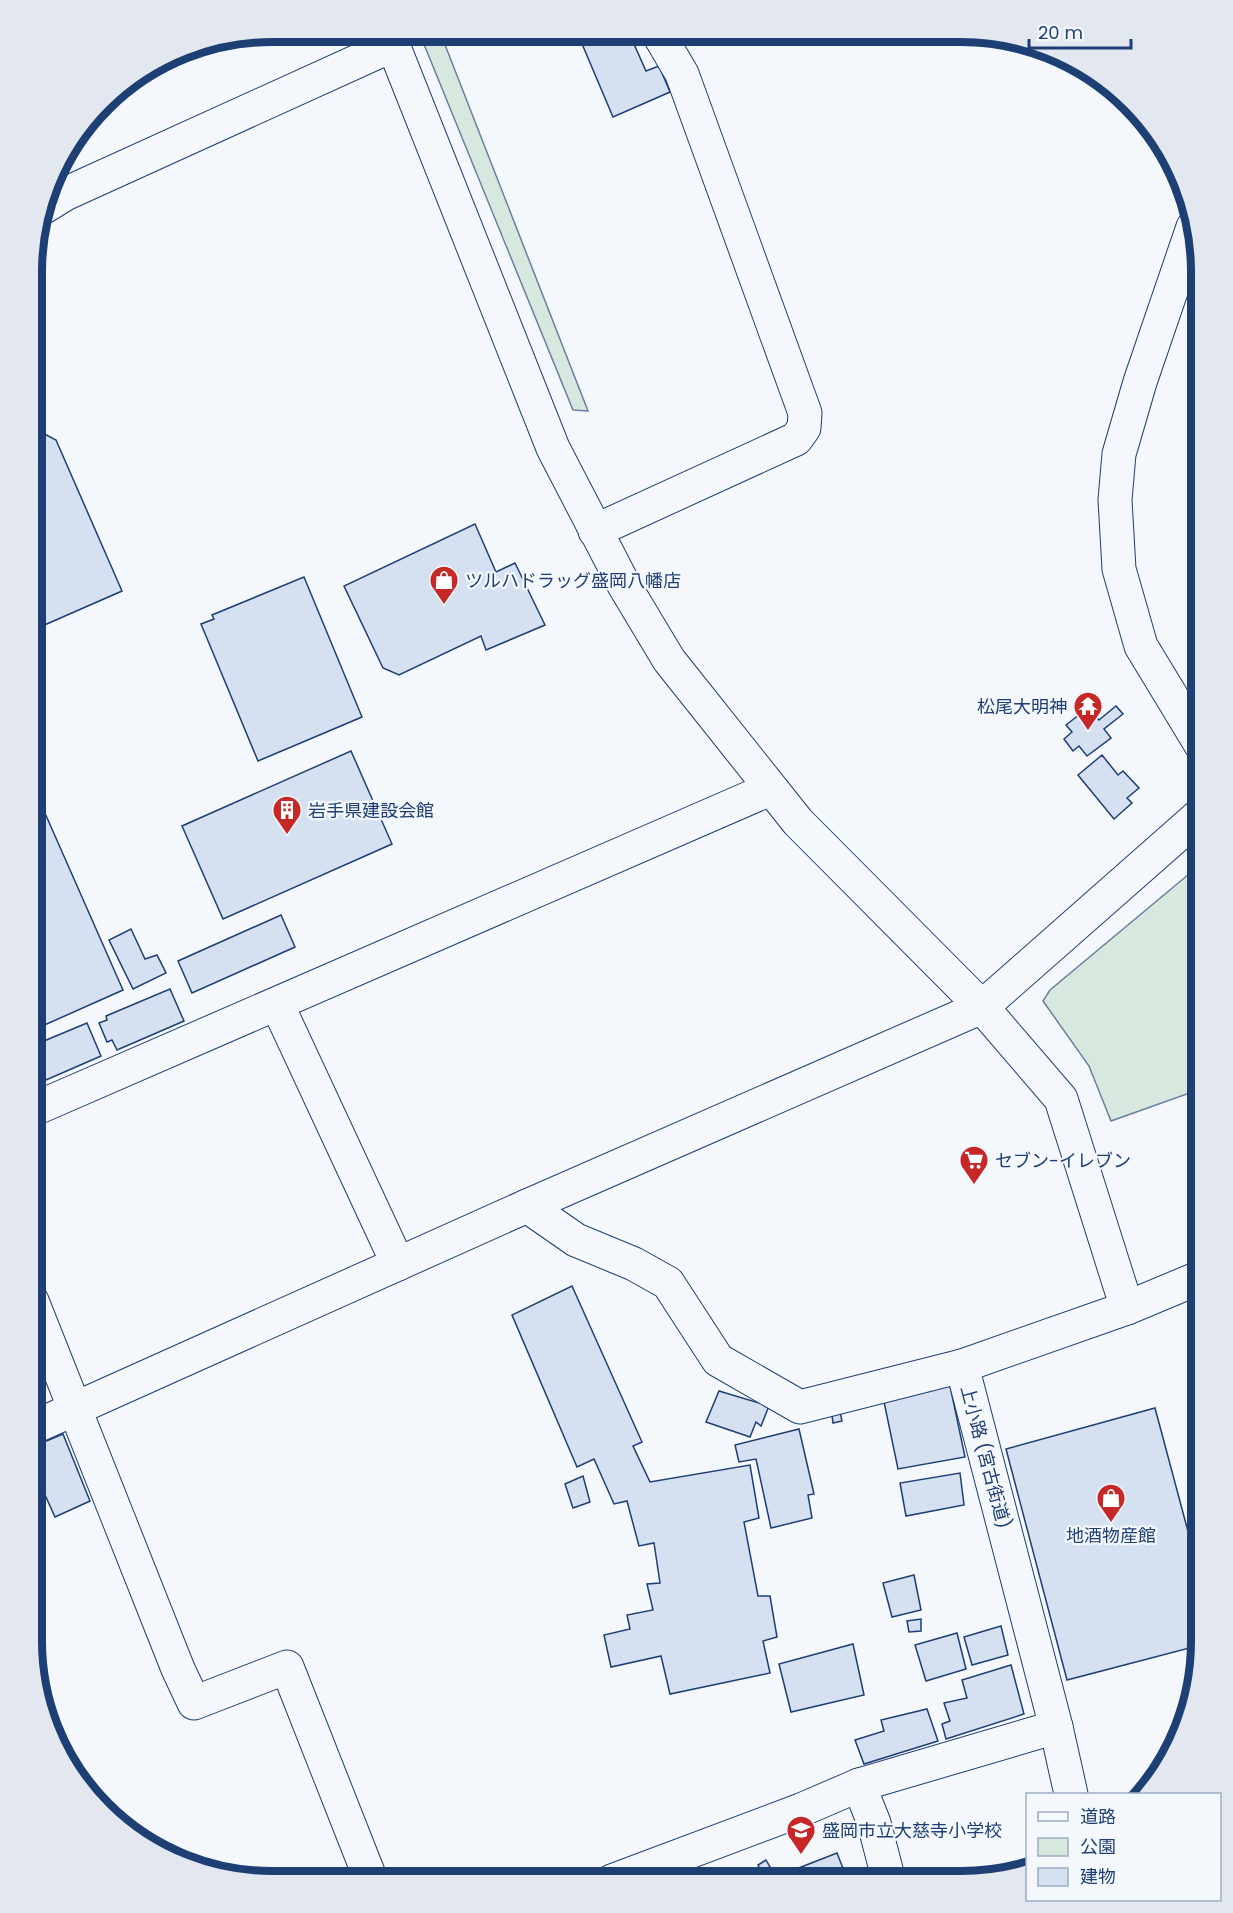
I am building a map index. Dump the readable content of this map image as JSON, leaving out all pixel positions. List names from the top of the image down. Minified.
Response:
{"streets":{"street":["上小路 (宮古街道)"]},"places":{"shop":["ツルハドラッグ盛岡八幡店","地酒物産館"],"temple":["松尾大明神"],"building":["岩手県建設会館"],"supermarket":["セブン-イレブン"],"school or university":["盛岡市立大慈寺小学校"]},"legend":["道路","公園","建物"],"scale_bar":"20 m"}
